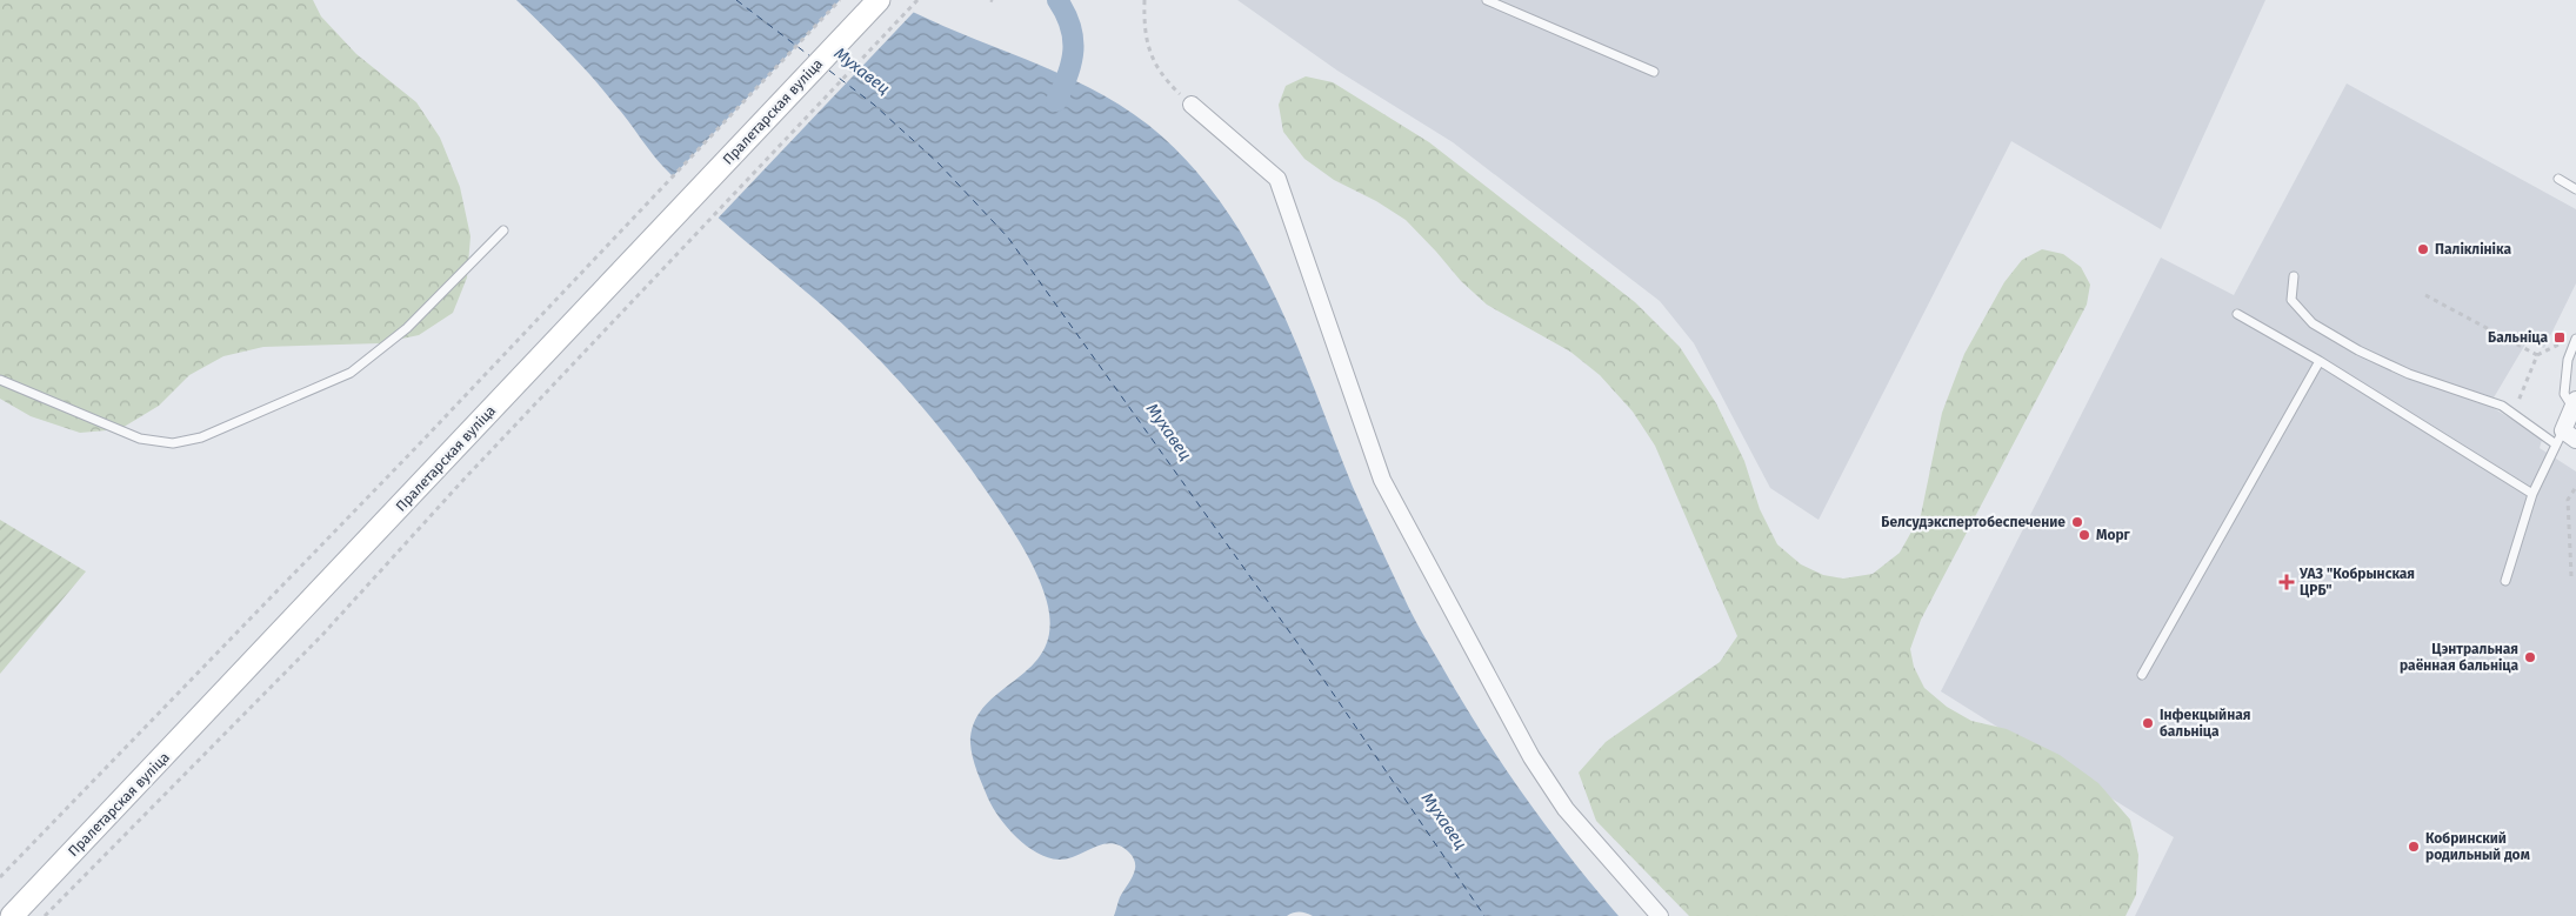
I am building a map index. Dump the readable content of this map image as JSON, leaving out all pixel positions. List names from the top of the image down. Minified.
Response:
{"streets":{"main road":["Пралетарская вуліца"]},"water":["Мухавец"],"places":{"other":["Паліклініка","Белсудэкспертобеспечение","Морг","Цэнтральная раённая бальніца","Інфекцыйная бальніца","Кобринский родильный дом"],"transit":["Бальніца"],"health":["УАЗ \"Кобрынская ЦРБ\""]}}
